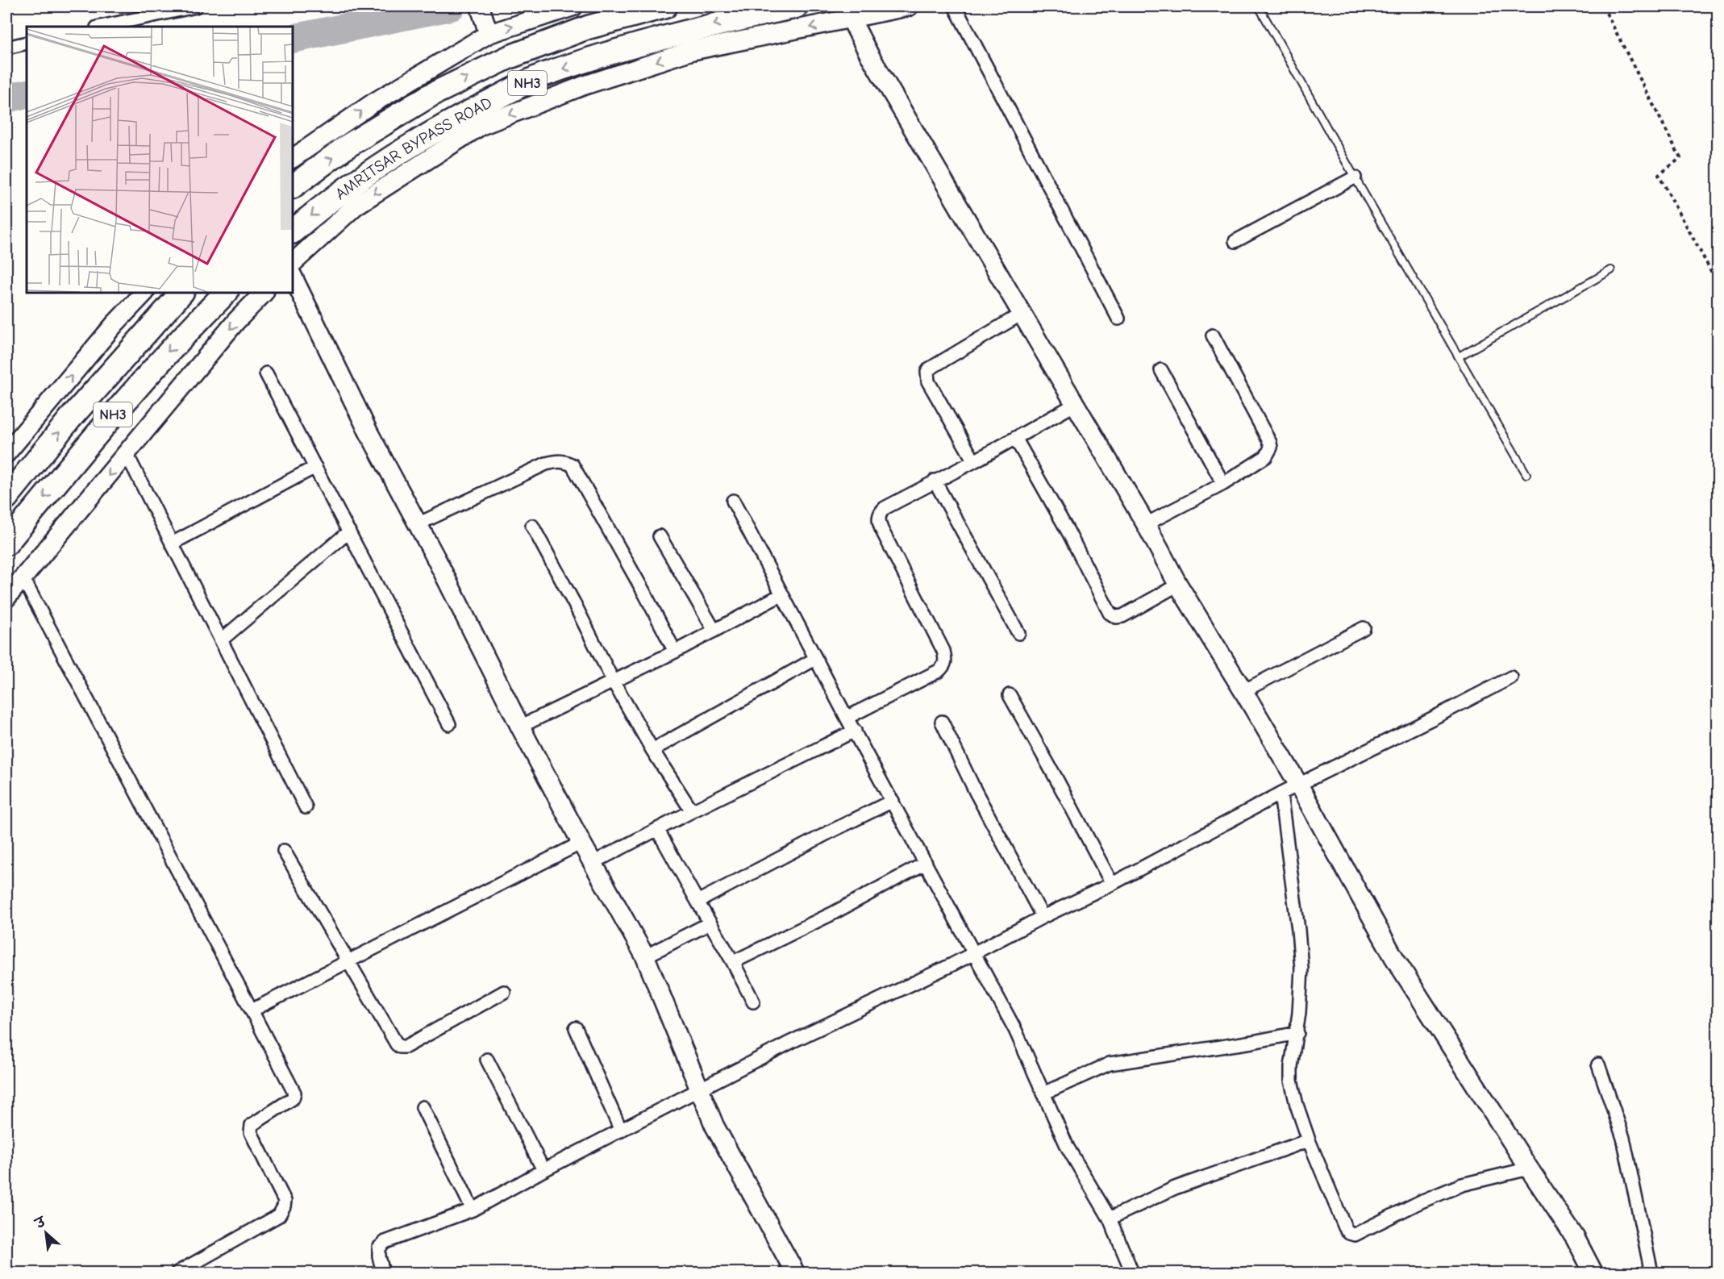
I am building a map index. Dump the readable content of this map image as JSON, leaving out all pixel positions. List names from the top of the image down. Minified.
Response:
{"streets":{"highway":["NH3","AMRITSAR BYPASS ROAD"]},"north":"top left"}
